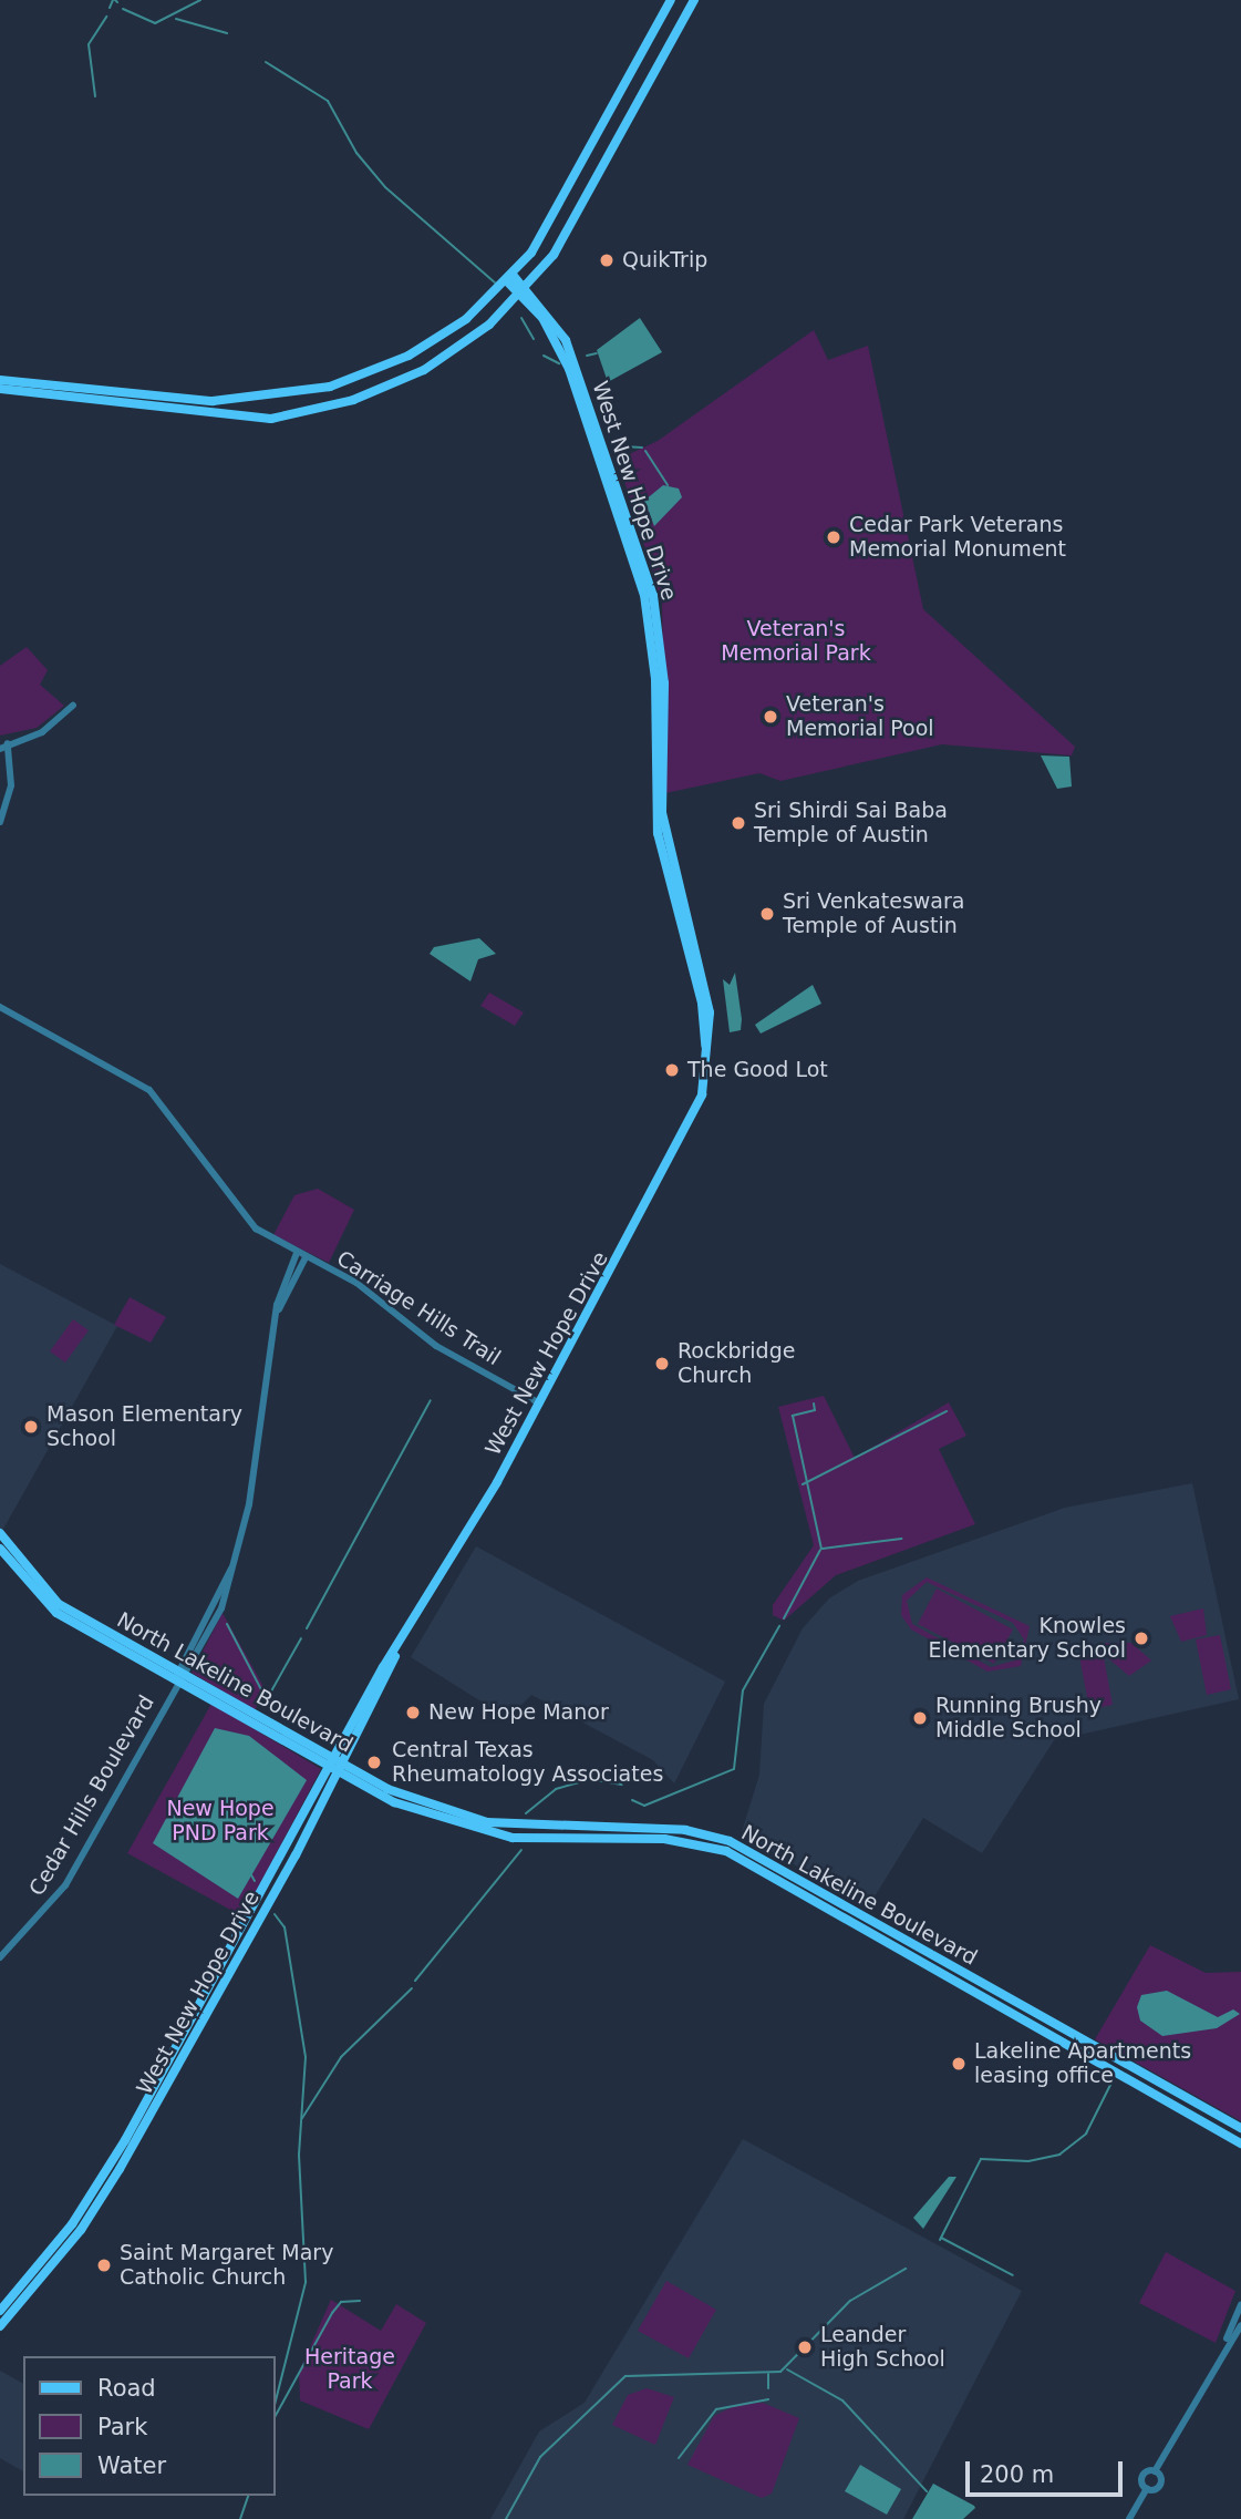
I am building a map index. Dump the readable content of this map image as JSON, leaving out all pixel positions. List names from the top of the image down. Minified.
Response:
{"streets":{"main road":["West New Hope Drive","North Lakeline Boulevard"],"street":["Carriage Hills Trail","Cedar Hills Boulevard"]},"crossings":[["West New Hope Drive","Carriage Hills Trail"],["West New Hope Drive","North Lakeline Boulevard"],["Carriage Hills Trail","Cedar Hills Boulevard"],["North Lakeline Boulevard","Cedar Hills Boulevard"]],"parks":["Veteran's Memorial Park","New Hope PND Park","Heritage Park"],"places":["QuikTrip","Cedar Park Veterans Memorial Monument","Veteran's Memorial Pool","Sri Shirdi Sai Baba Temple of Austin","Sri Venkateswara Temple of Austin","The Good Lot","Rockbridge Church","Mason Elementary School","Knowles Elementary School","New Hope Manor","Running Brushy Middle School","Central Texas Rheumatology Associates","Lakeline Apartments leasing office","Saint Margaret Mary Catholic Church","Leander High School"],"legend":["Road","Park","Water"],"scale_bar":"200 m"}
